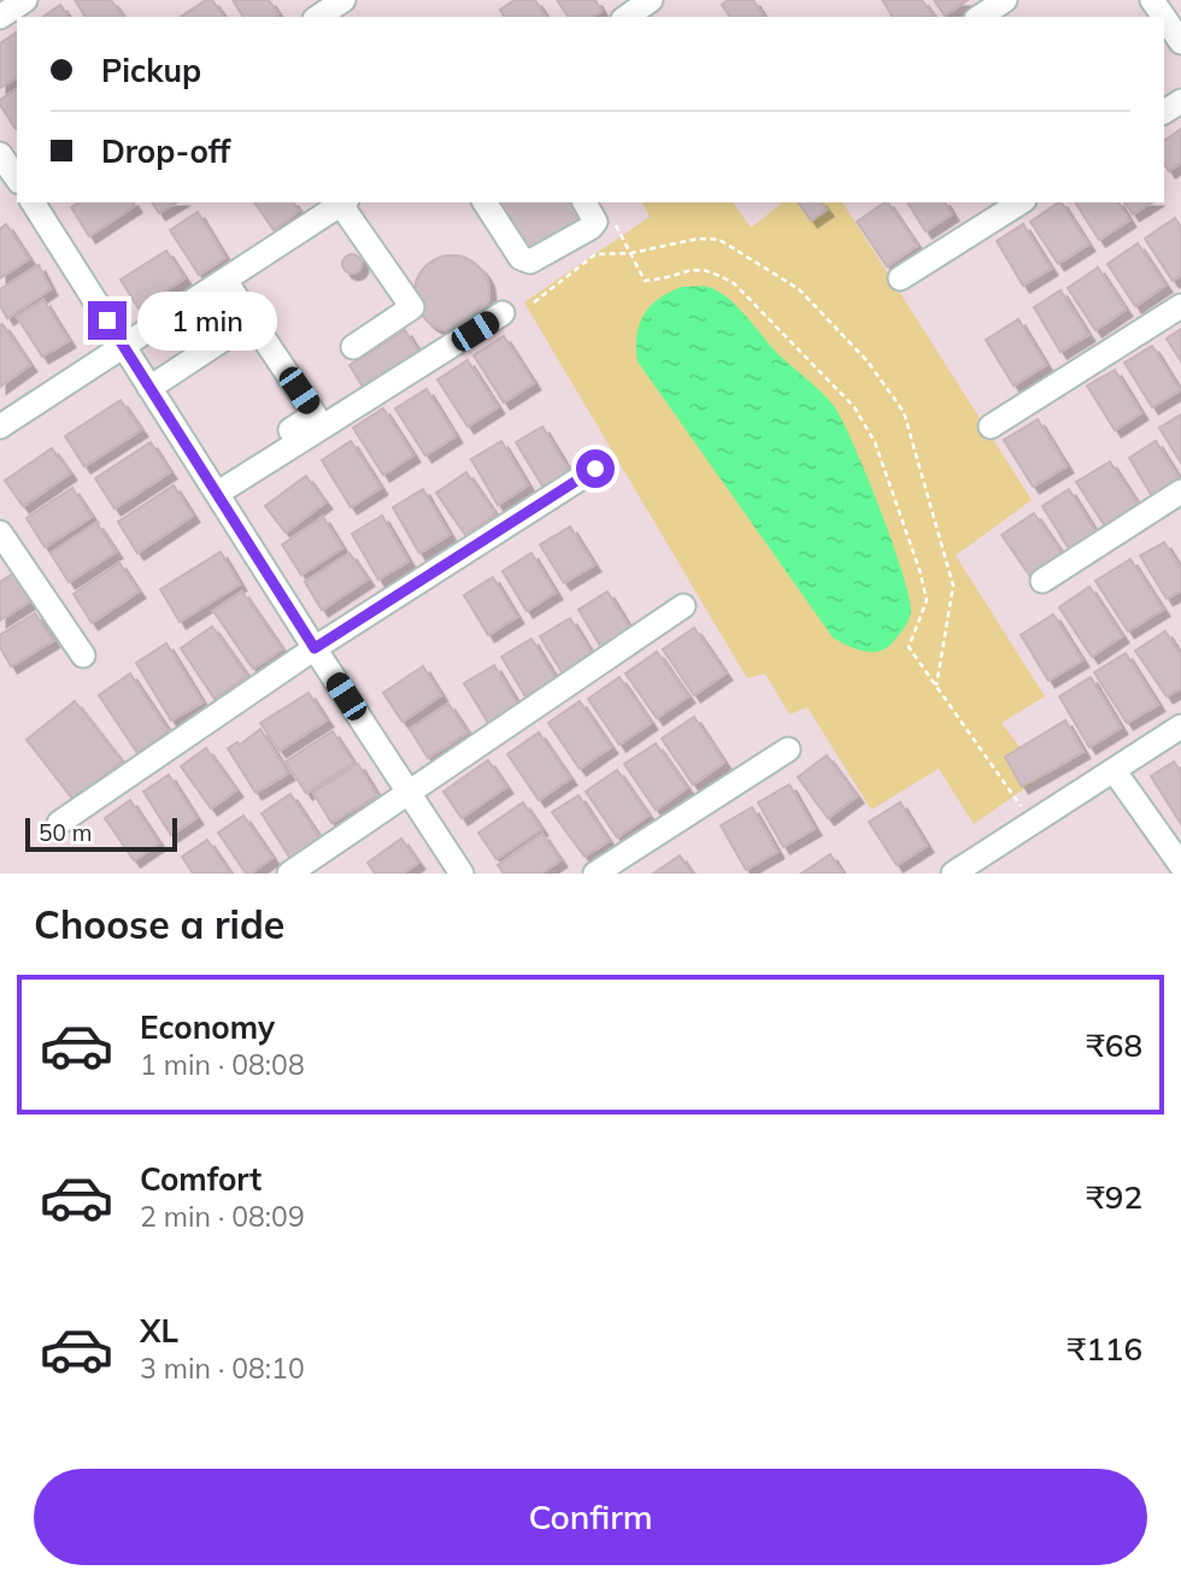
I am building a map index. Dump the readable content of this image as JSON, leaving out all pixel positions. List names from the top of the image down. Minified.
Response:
{"scale_bar":"50 m","page":{"banner":["Pickup","Drop-off"],"bubble":"1 min","scale":"50 m","heading":"Choose a ride","list":[{"name":"Economy","note":"1 min · 08:08","value":"₹68"},{"name":"Comfort","note":"2 min · 08:09","value":"₹92"},{"name":"XL","note":"3 min · 08:10","value":"₹116"}],"buttons":"Confirm"}}
